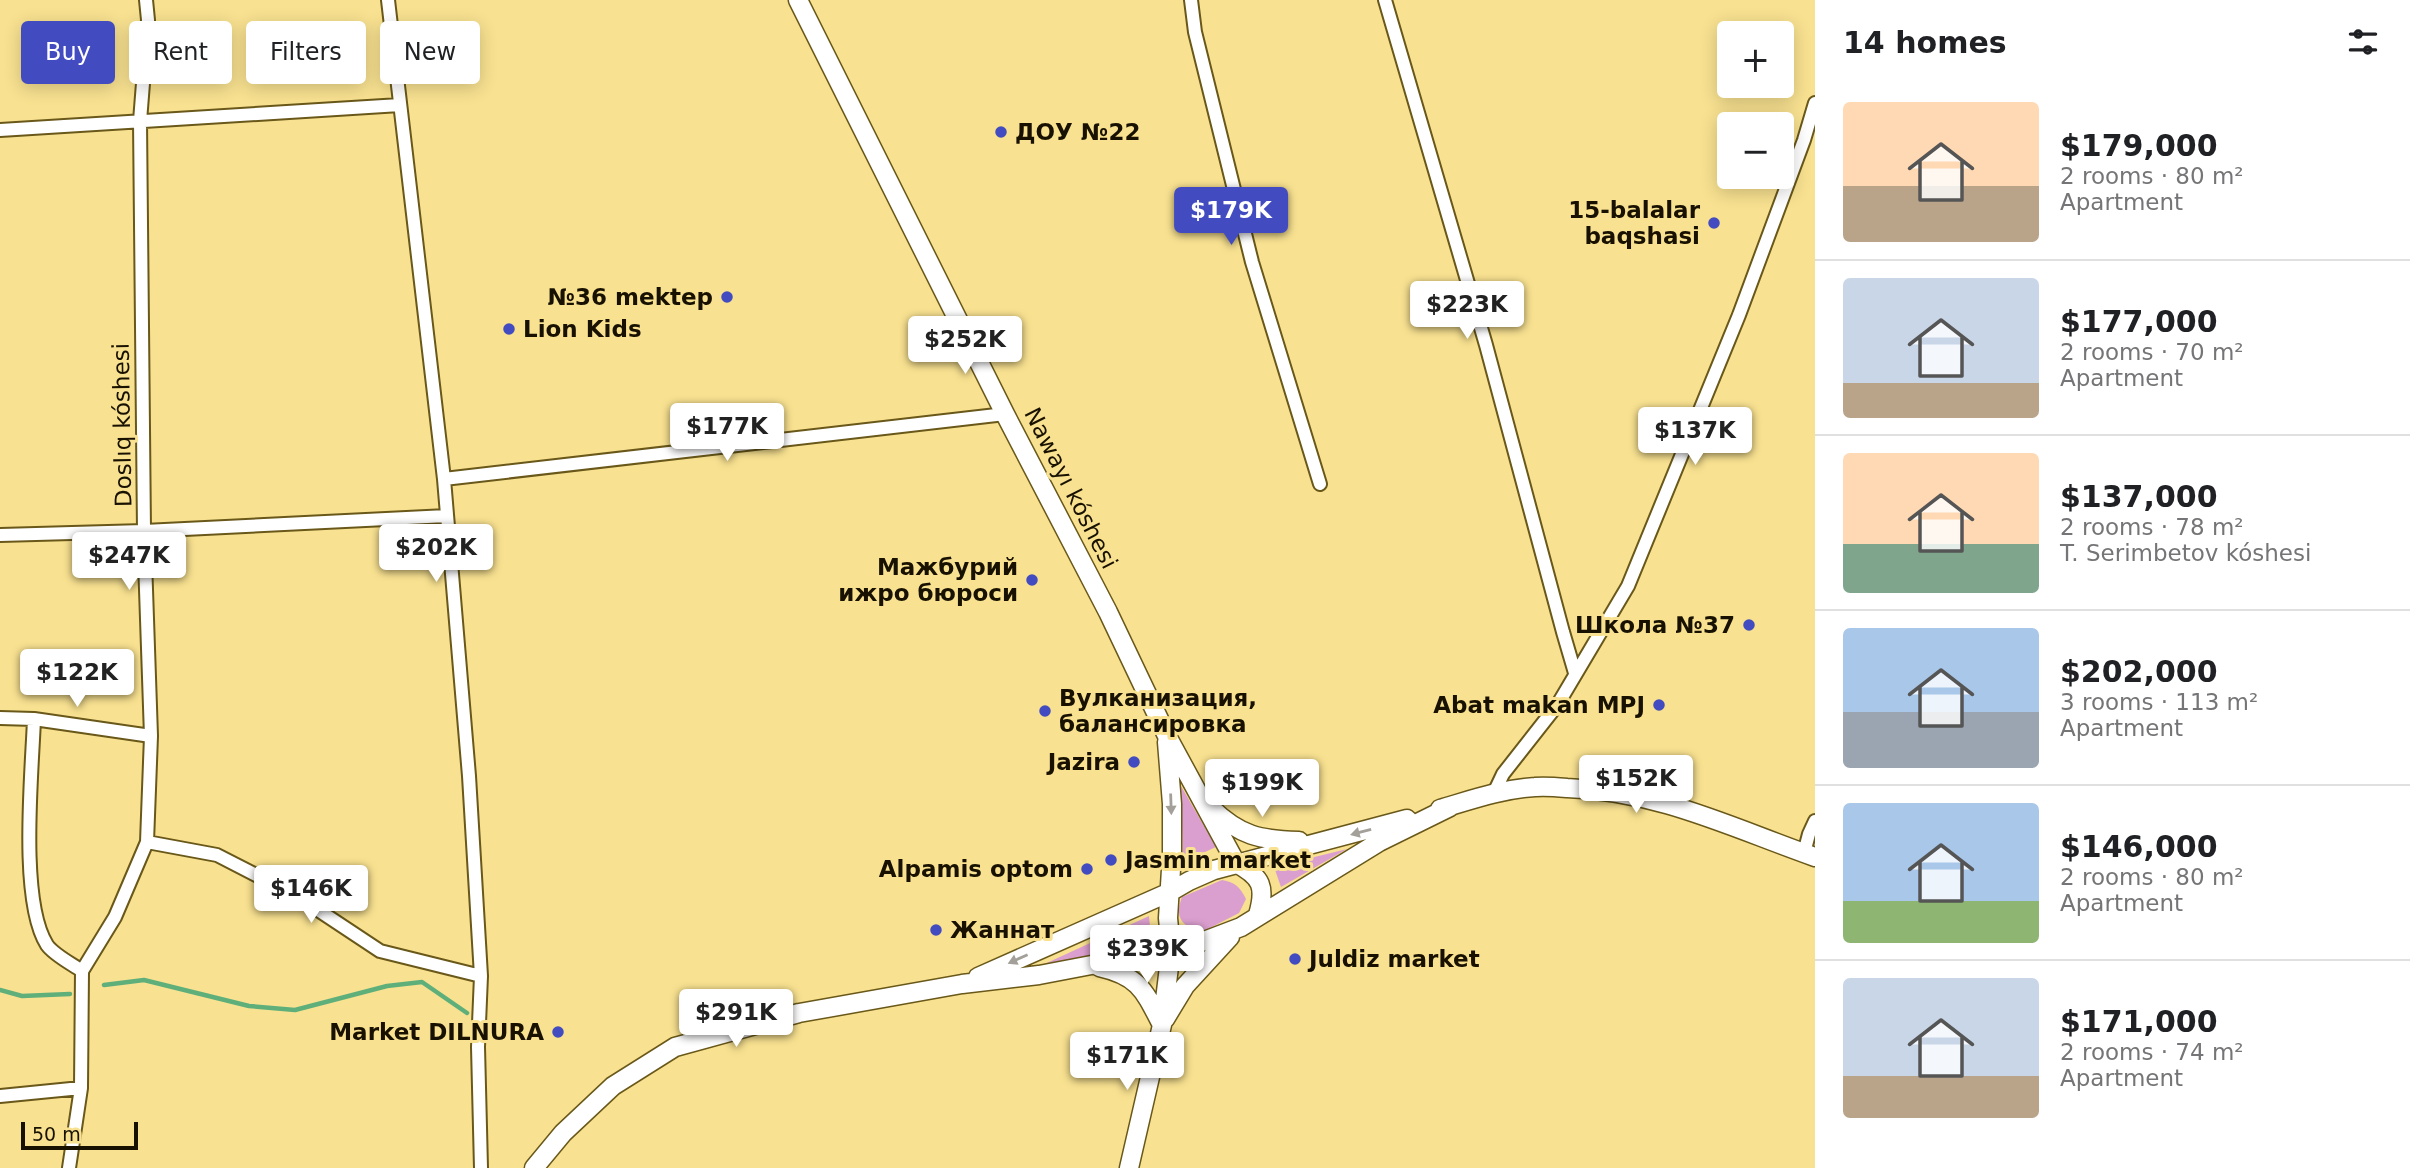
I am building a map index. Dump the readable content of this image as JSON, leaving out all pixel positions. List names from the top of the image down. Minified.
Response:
{"streets":{"main road":["Nawayı kóshesi"],"street":["Doslıq kóshesi"]},"places":["ДОУ №22","15-balalar baqshasi","№36 mektep","Lion Kids","Мажбурий ижро бюроси","Школа №37","Abat makan MPJ","Вулканизация, балансировка","Jazira","Jasmin market","Alpamis optom","Жаннат","Juldiz market","Market DILNURA"],"scale_bar":"50 m","page":{"heading":"14 homes","map_buttons":["+","−"],"chip":["Buy","Rent","Filters","New"],"list":[{"name":"$179,000","note":"2 rooms · 80 m² · Apartment"},{"name":"$177,000","note":"2 rooms · 70 m² · Apartment"},{"name":"$137,000","note":"2 rooms · 78 m² · T. Serimbetov kóshesi"},{"name":"$202,000","note":"3 rooms · 113 m² · Apartment"},{"name":"$146,000","note":"2 rooms · 80 m² · Apartment"},{"name":"$171,000","note":"2 rooms · 74 m² · Apartment"}],"price":["$179K","$223K","$252K","$177K","$137K","$202K","$247K","$122K","$152K","$199K","$146K","$239K","$291K","$171K"],"scale":"50 m"}}
